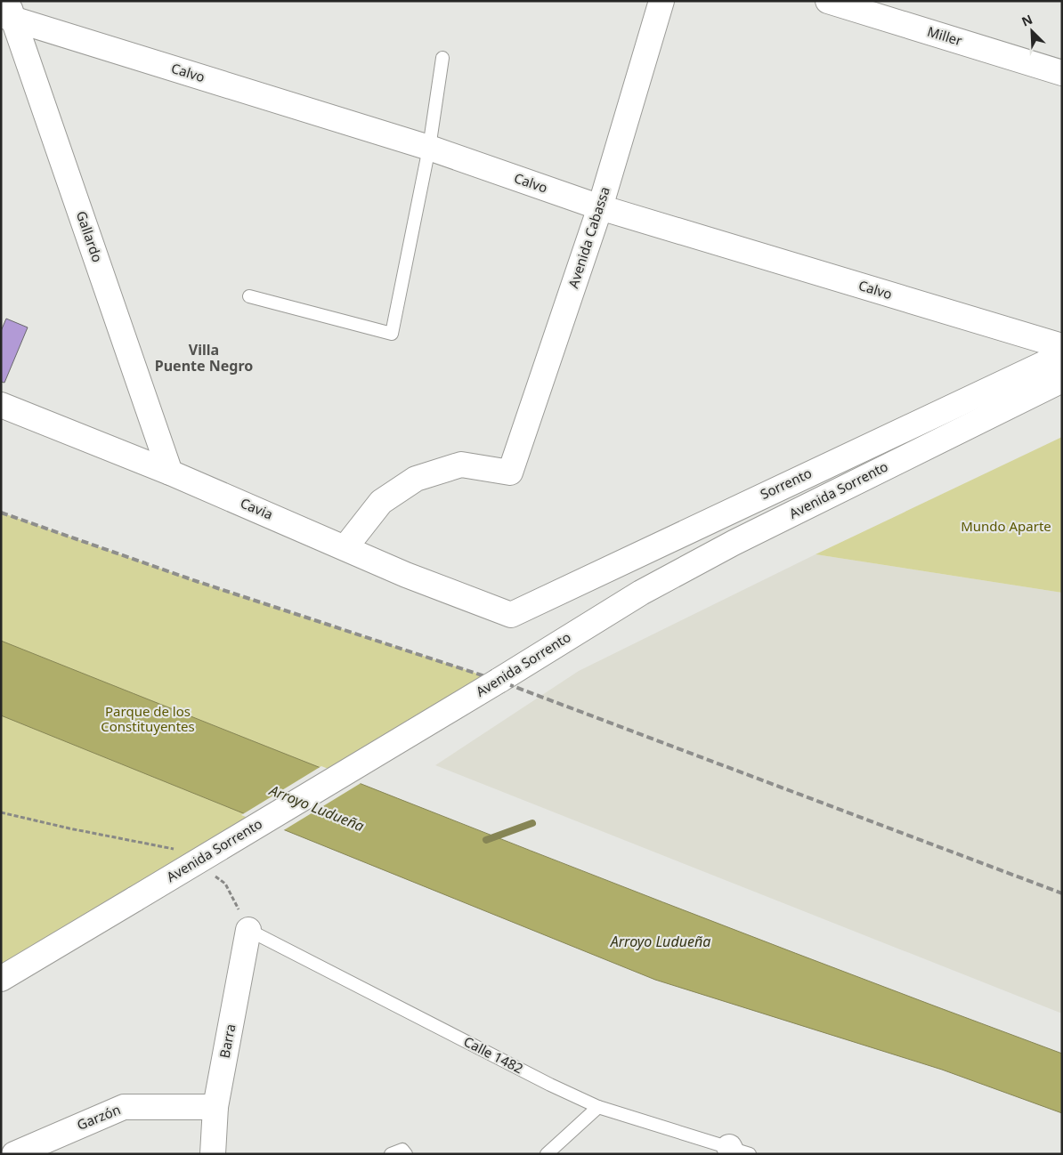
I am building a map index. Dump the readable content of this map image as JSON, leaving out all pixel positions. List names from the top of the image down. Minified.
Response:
{"streets":{"street":["Miller","Calvo","Gallardo","Avenida Cabassa","Sorrento","Avenida Sorrento","Cavia","Barra","Garzón"],"lane":["Calle 1482"]},"crossings":[["Calvo","Gallardo"],["Calvo","Avenida Cabassa"],["Gallardo","Cavia"],["Avenida Cabassa","Cavia"],["Sorrento","Cavia"],["Barra","Calle 1482"],["Barra","Garzón"]],"districts":["Villa Puente Negro"],"water":["Arroyo Ludueña"],"parks":["Mundo Aparte","Parque de los Constituyentes"],"north":"top left"}
